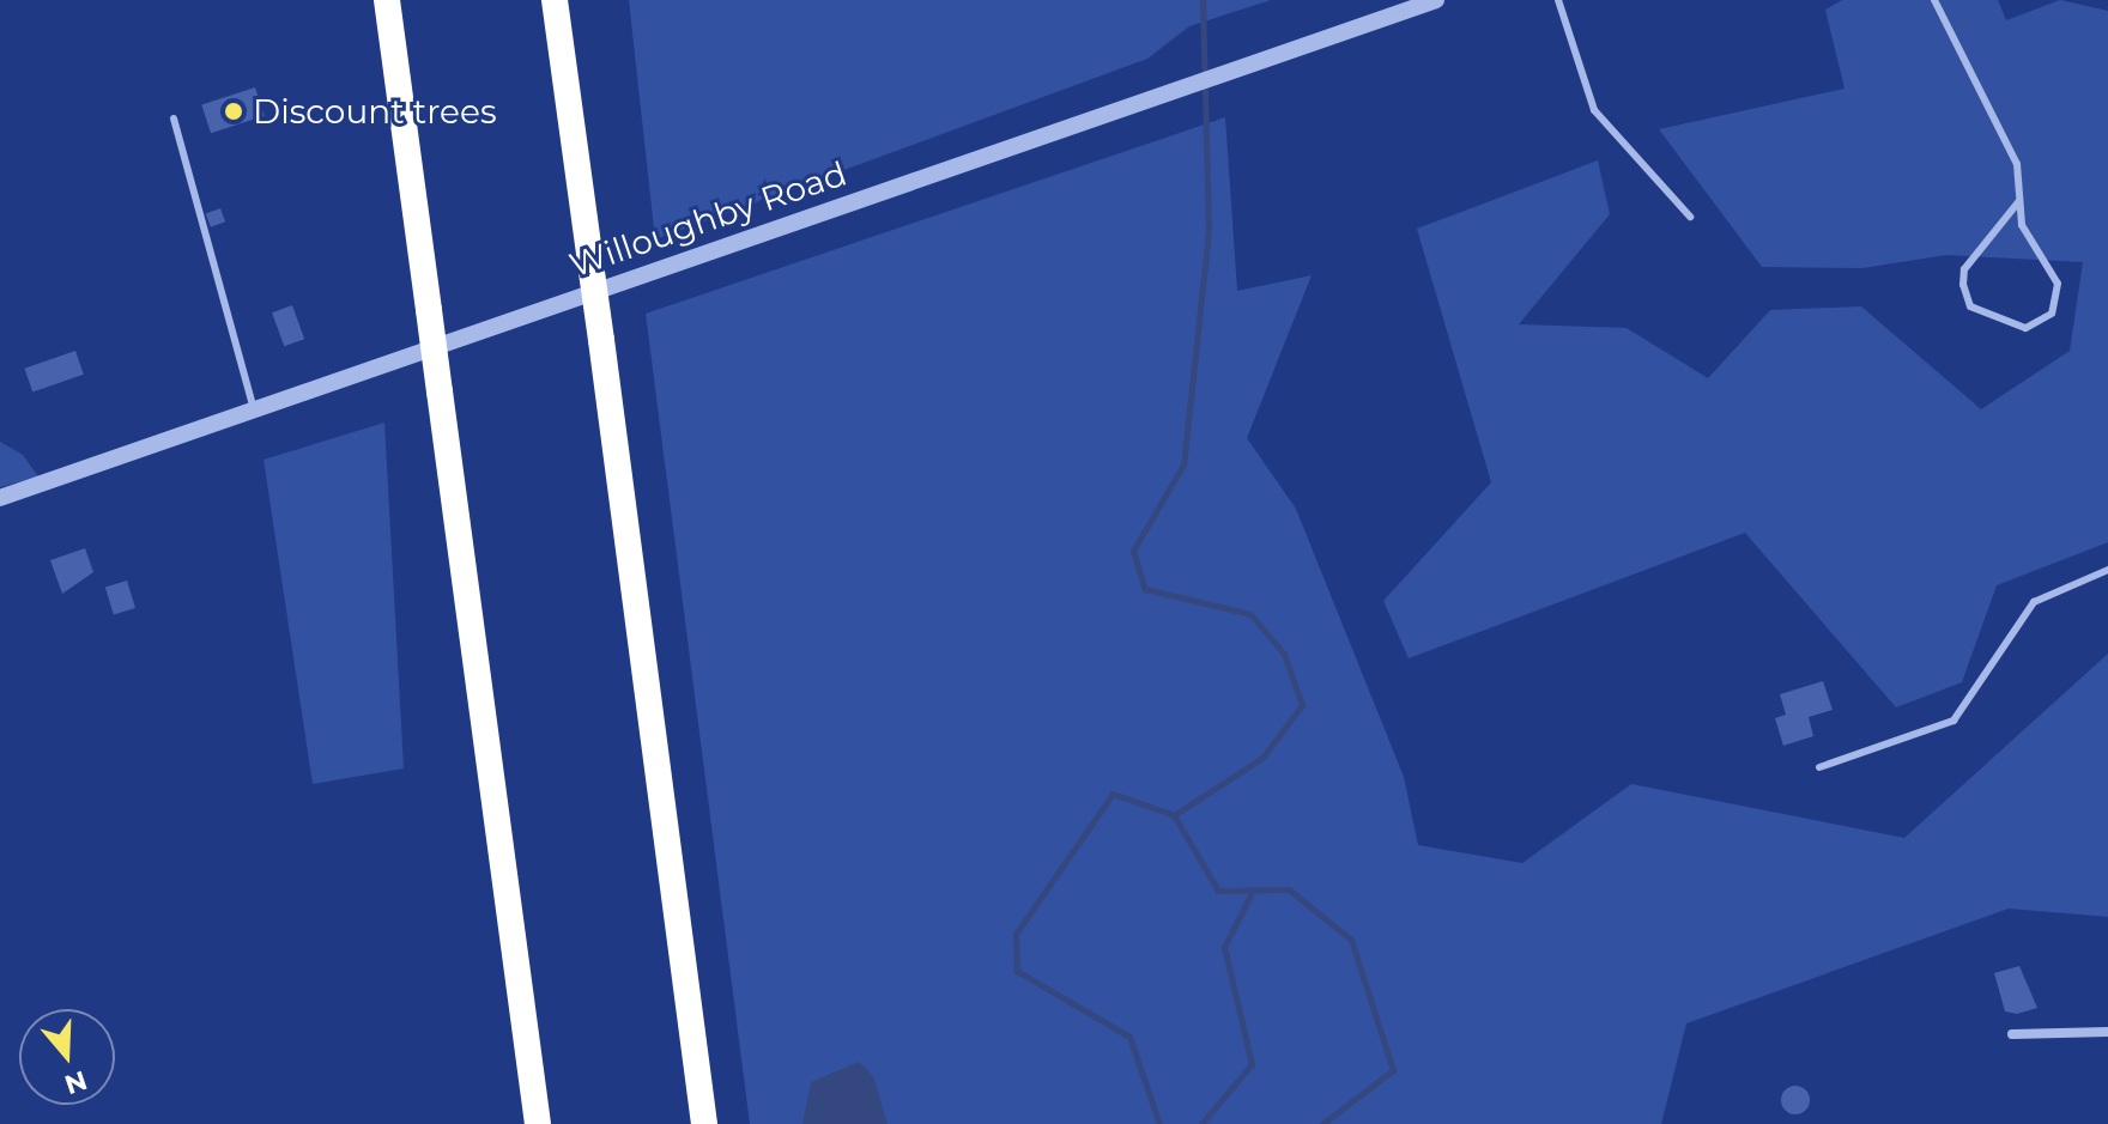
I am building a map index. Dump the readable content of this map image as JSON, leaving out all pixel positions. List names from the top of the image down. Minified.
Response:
{"streets":{"street":["Willoughby Road"]},"places":["Discount trees"],"north":"bottom"}
